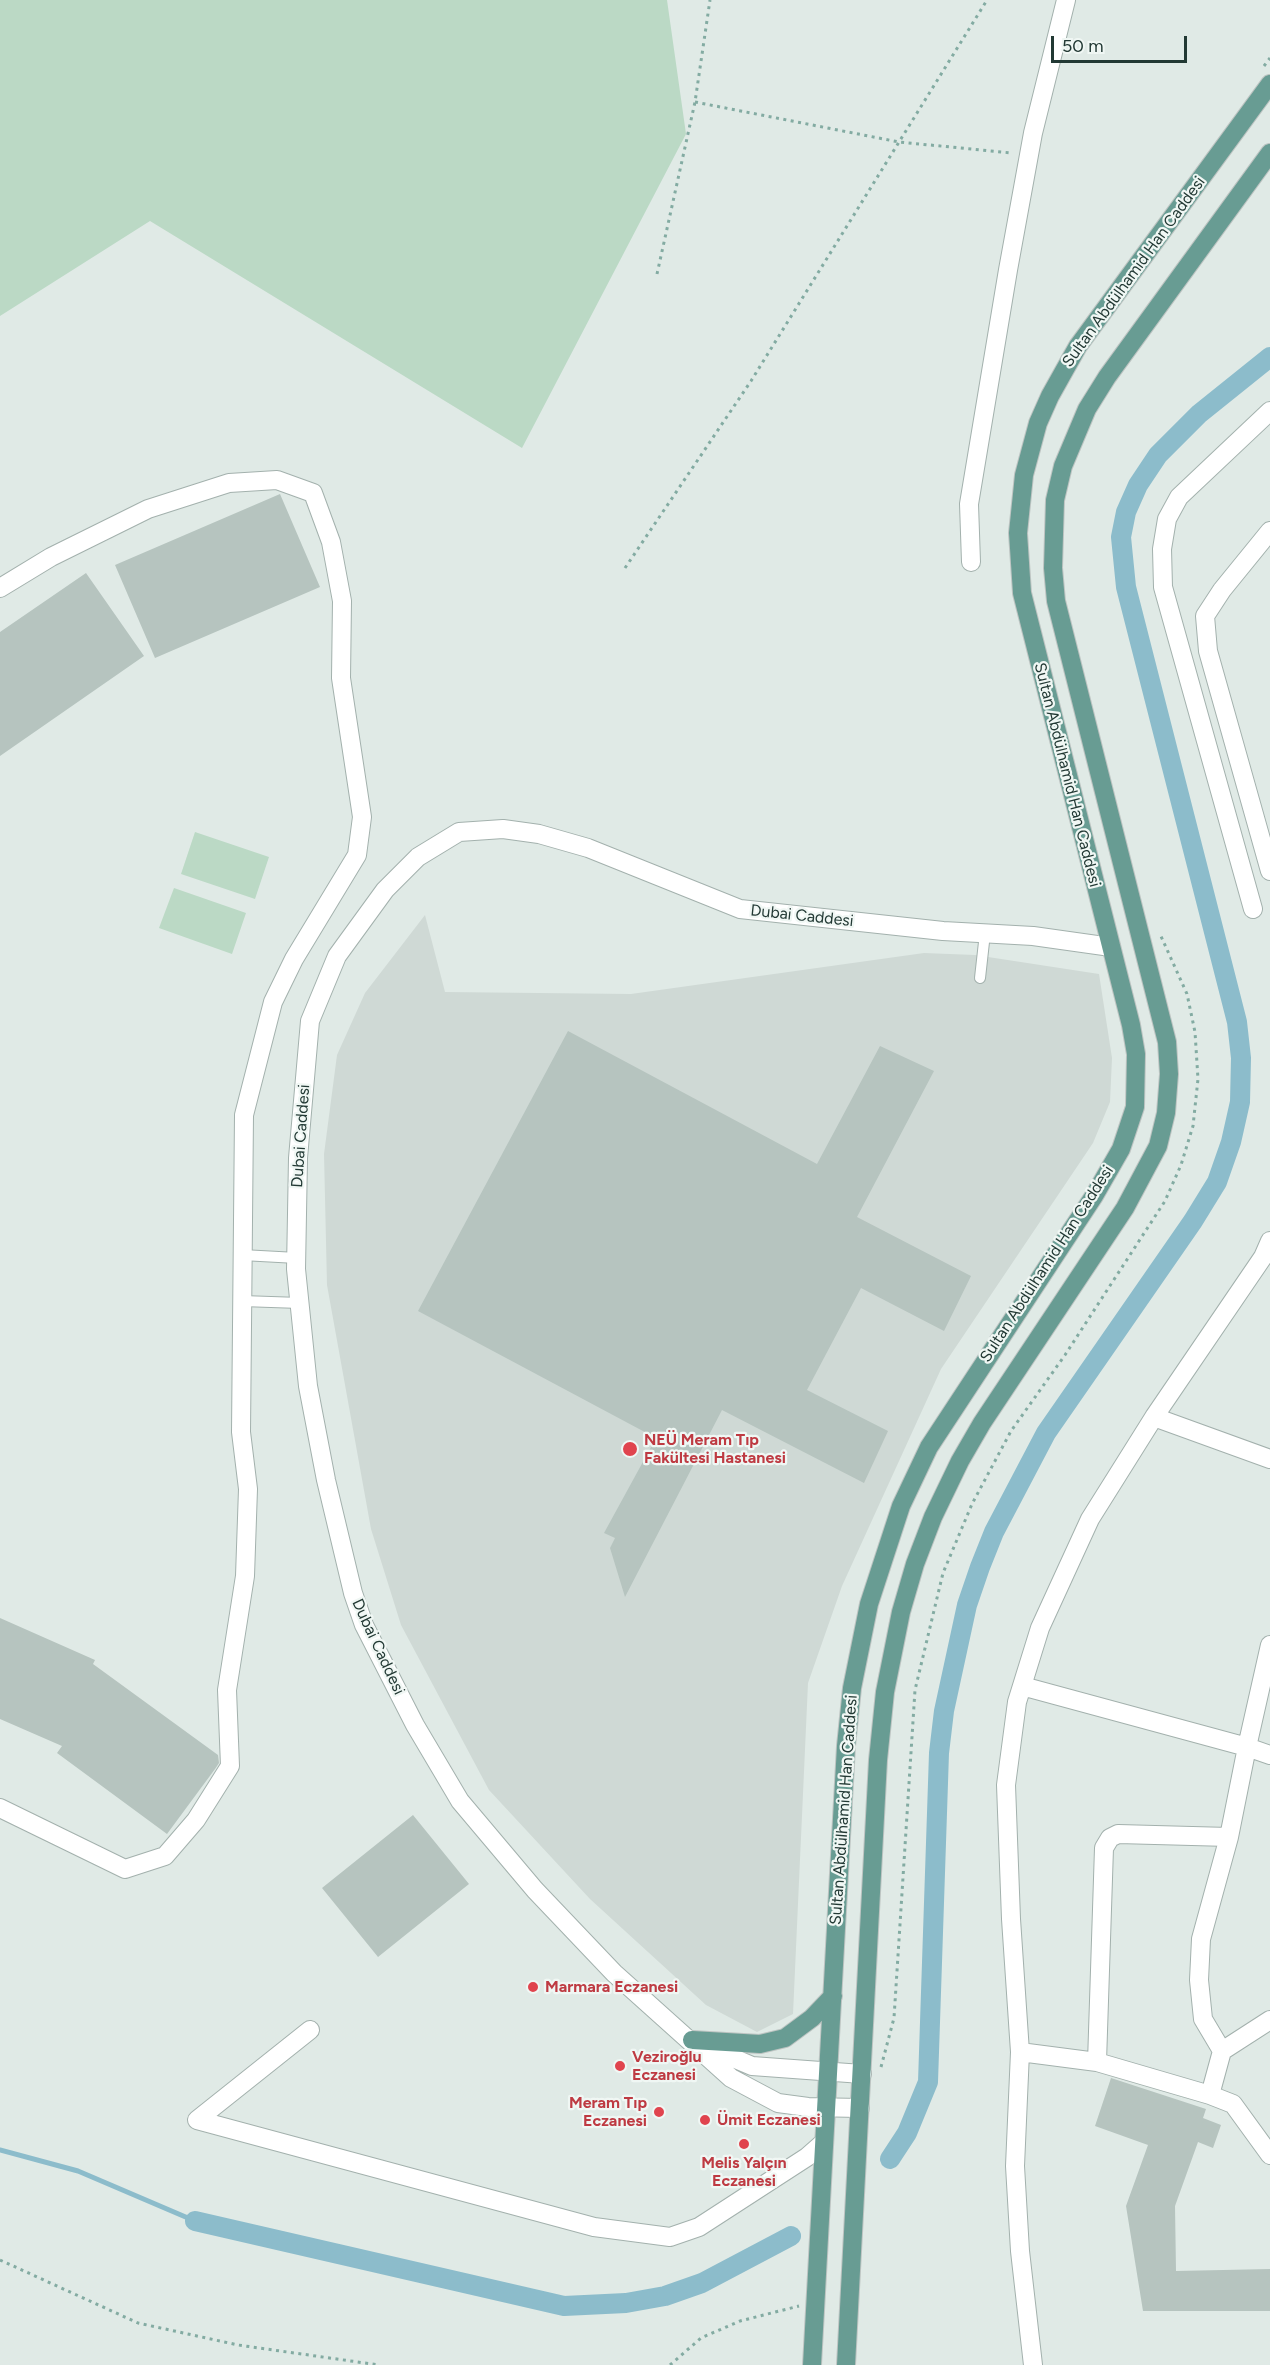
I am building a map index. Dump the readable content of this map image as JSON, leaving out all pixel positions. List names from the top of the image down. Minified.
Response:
{"streets":{"main road":["Sultan Abdülhamid Han Caddesi"],"street":["Dubai Caddesi"]},"crossings":[["Sultan Abdülhamid Han Caddesi","Dubai Caddesi"]],"places":["NEÜ Meram Tıp Fakültesi Hastanesi","Marmara Eczanesi","Veziroğlu Eczanesi","Meram Tıp Eczanesi","Ümit Eczanesi","Melis Yalçın Eczanesi"],"scale_bar":"50 m"}
